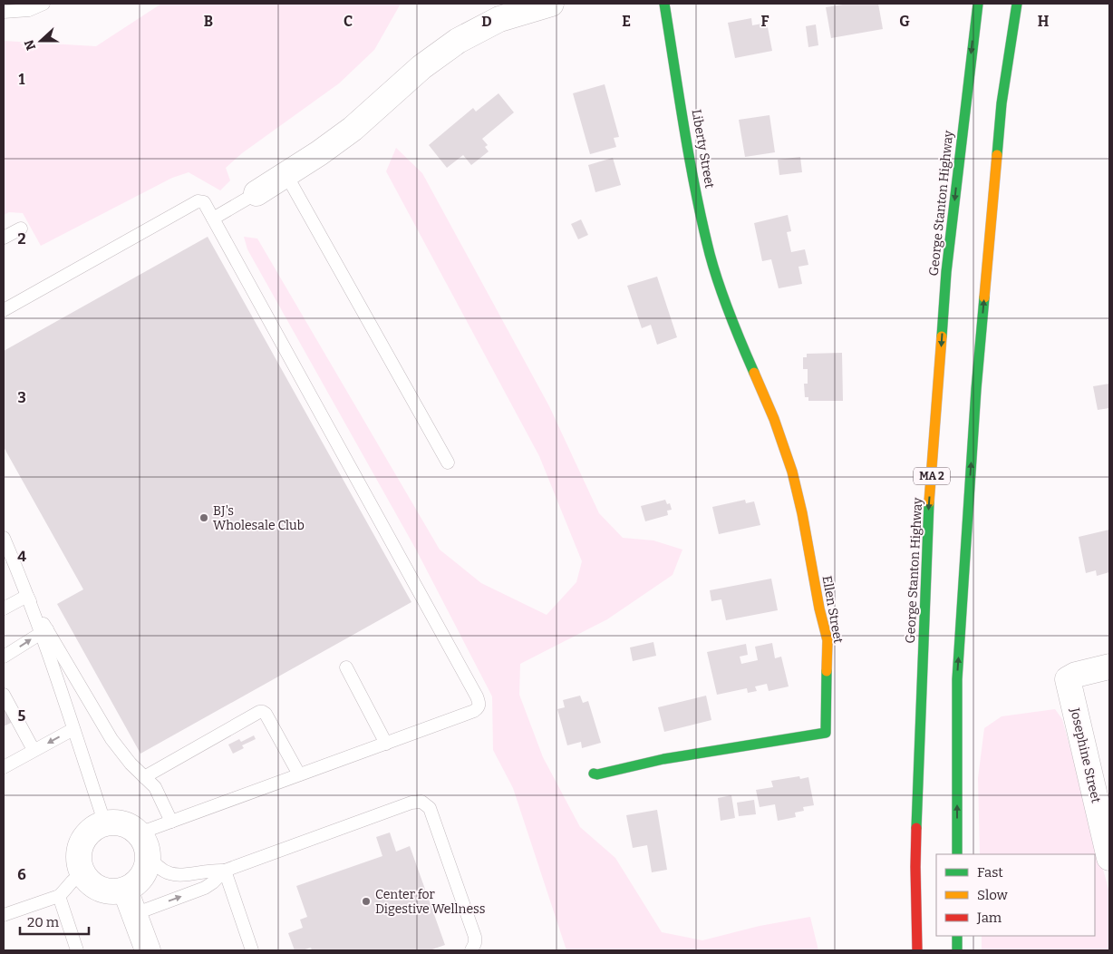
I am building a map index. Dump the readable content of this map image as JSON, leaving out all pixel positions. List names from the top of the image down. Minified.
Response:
{"streets":{"main road":["Liberty Street","George Stanton Highway","MA 2","Ellen Street"],"street":["Josephine Street"]},"crossings":[["Liberty Street","Ellen Street"]],"places":["BJ's Wholesale Club","Center for Digestive Wellness"],"legend":["Fast","Slow","Jam"],"scale_bar":"20 m","north":"left","grid":{"columns":["B","C","D","E","F","G","H"],"rows":["1","2","3","4","5","6"]}}
